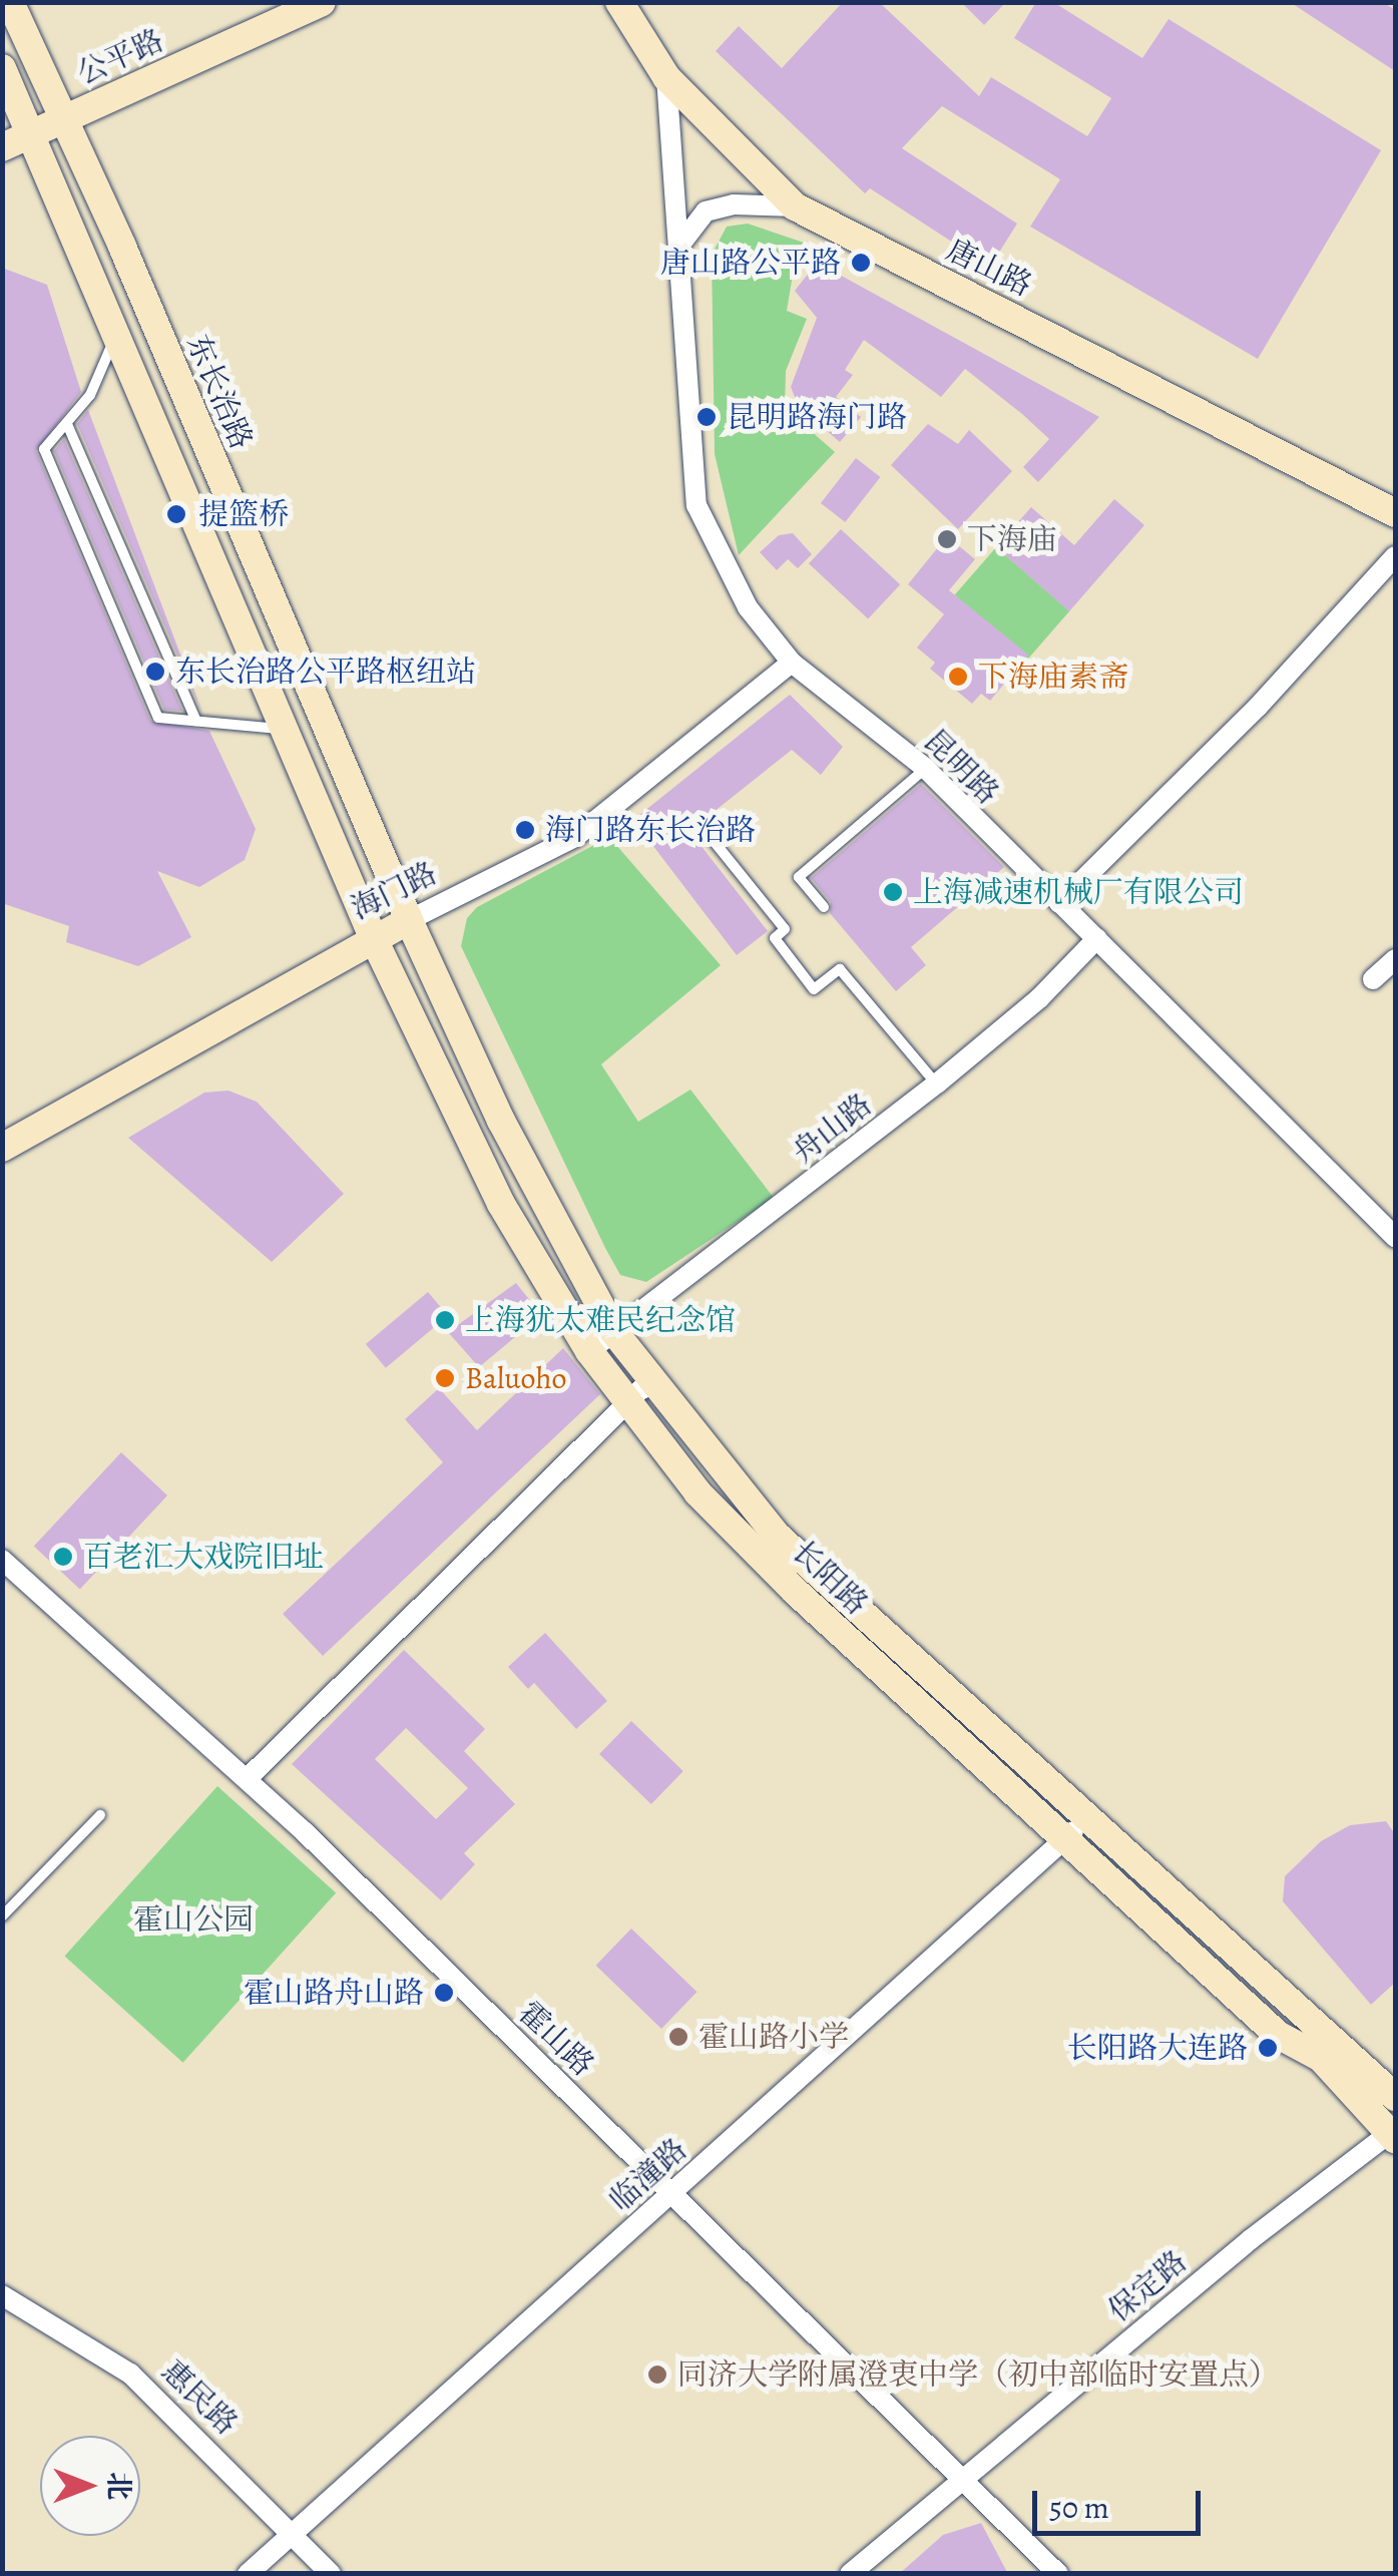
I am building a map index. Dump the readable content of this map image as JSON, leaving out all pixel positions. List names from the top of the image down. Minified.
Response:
{"streets":{"main road":["公平路","唐山路","东长治路","海门路","长阳路"],"street":["昆明路","舟山路","霍山路","临潼路","保定路","惠民路"]},"crossings":[["公平路","东长治路"],["唐山路","昆明路"],["东长治路","海门路"],["东长治路","长阳路"],["昆明路","海门路"],["昆明路","舟山路"],["海门路","长阳路"],["舟山路","长阳路"],["长阳路","临潼路"],["长阳路","保定路"],["霍山路","临潼路"],["霍山路","保定路"],["临潼路","惠民路"]],"parks":["霍山公园"],"places":["唐山路公平路","昆明路海门路","提篮桥","下海庙","东长治路公平路枢纽站","下海庙素斋","海门路东长治路","上海减速机械厂有限公司","上海犹太难民纪念馆","Baluoho","百老汇大戏院旧址","霍山路舟山路","霍山路小学","长阳路大连路","同济大学附属澄衷中学（初中部临时安置点）"],"scale_bar":"50 m","north":"right"}
